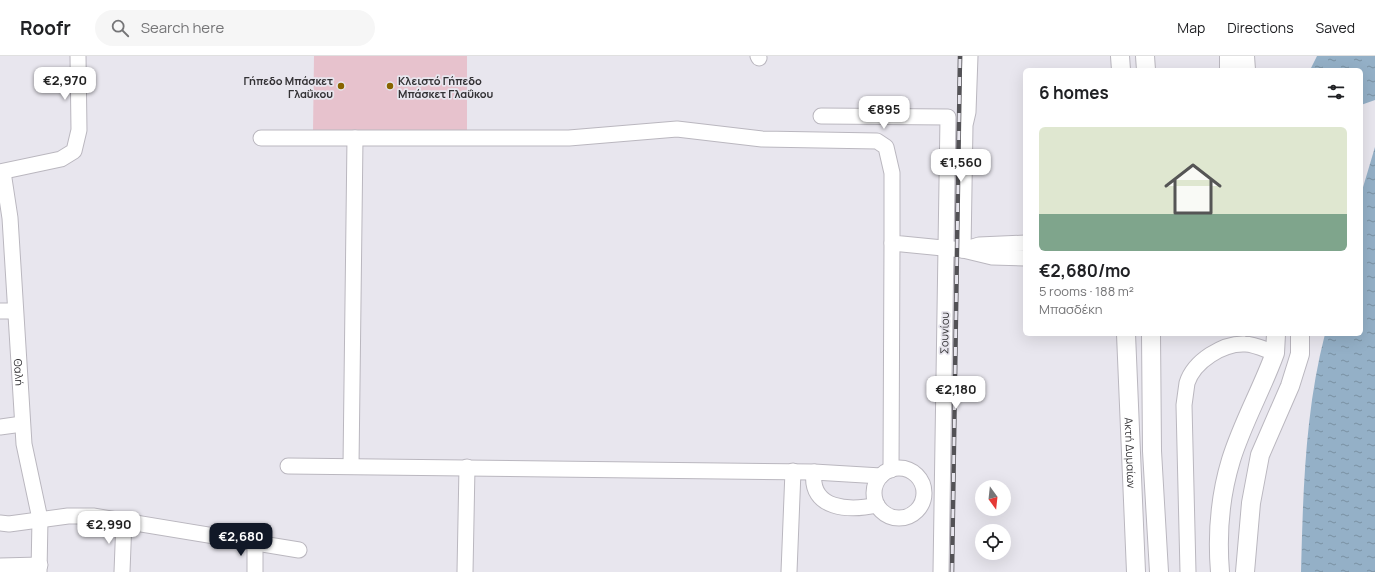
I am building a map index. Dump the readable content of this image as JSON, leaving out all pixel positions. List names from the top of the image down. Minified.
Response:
{"streets":{"main road":["Ακτή Δυμαίων"],"street":["Σουνίου","Θαλή"]},"places":["Γήπεδο Μπάσκετ Γλαΰκου","Κλειστό Γήπεδο Μπάσκετ Γλαΰκου"],"north":"bottom","page":{"header":"Roofr","search":"Search here","nav":["Map","Directions","Saved"],"price":["€2,970","€895","€1,560","€2,180","€2,990","€2,680"],"heading":"6 homes","list":[{"name":"€2,680/mo","note":"5 rooms · 188 m² · Μπασδέκη"}]}}
